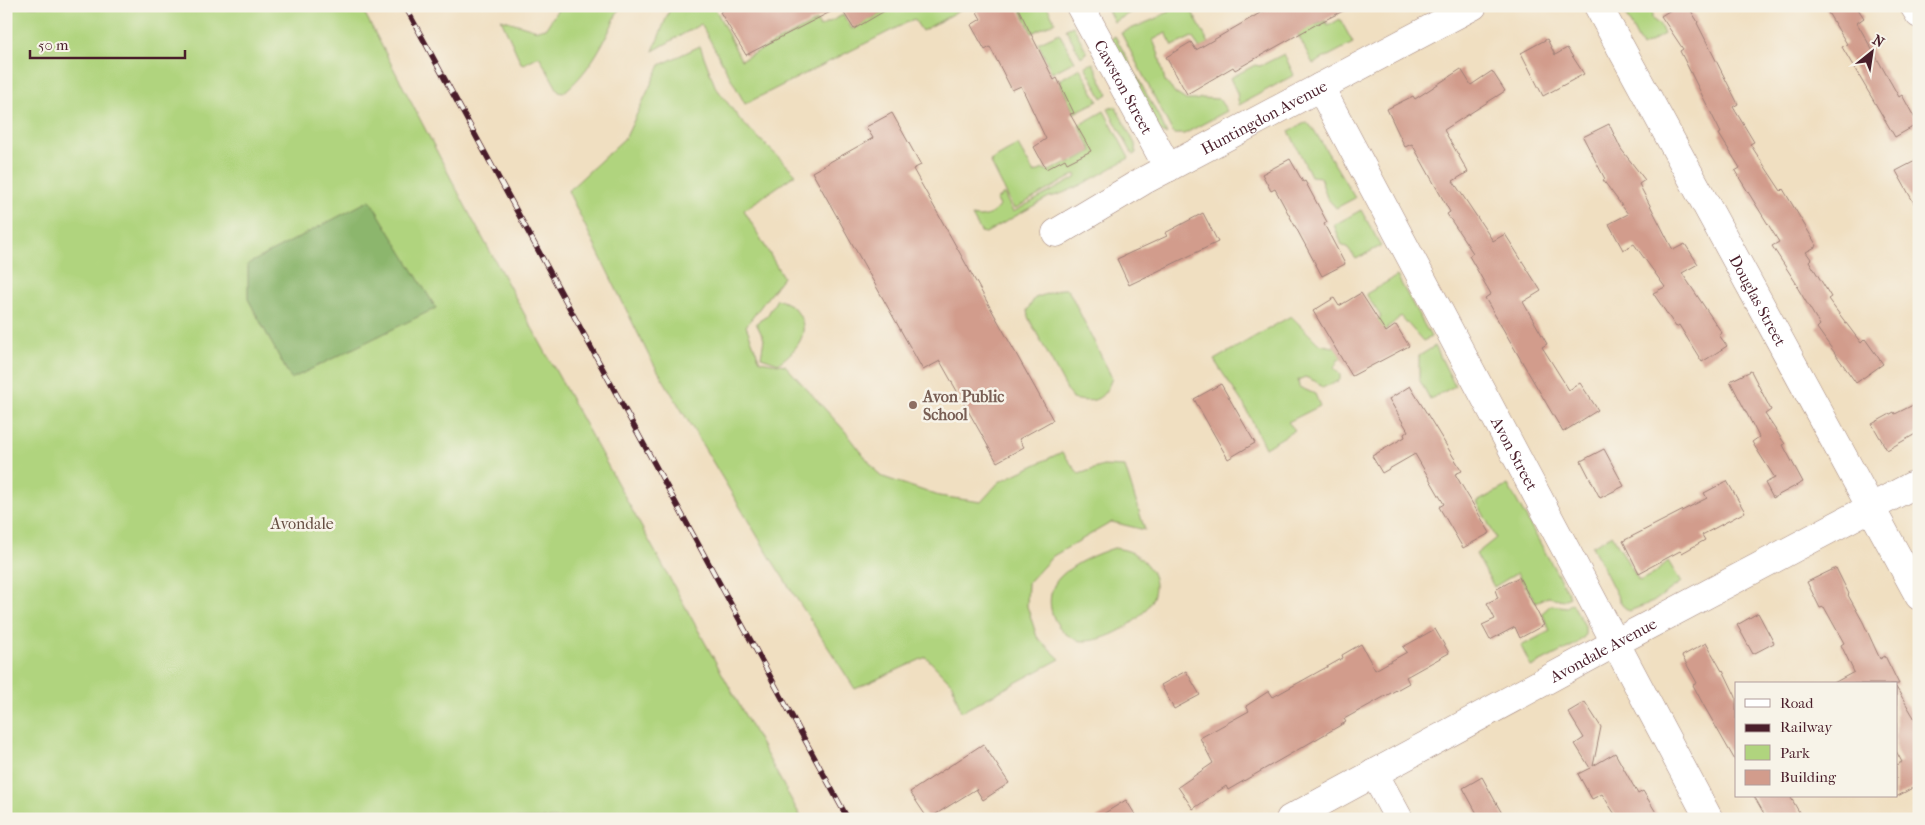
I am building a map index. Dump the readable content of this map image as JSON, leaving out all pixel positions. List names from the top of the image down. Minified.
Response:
{"streets":{"street":["Cawston Street","Huntingdon Avenue","Douglas Street","Avon Street","Avondale Avenue"]},"crossings":[["Cawston Street","Huntingdon Avenue"],["Huntingdon Avenue","Avon Street"],["Douglas Street","Avondale Avenue"],["Avon Street","Avondale Avenue"]],"parks":["Avondale"],"places":["Avon Public School"],"legend":["Road","Railway","Park","Building"],"scale_bar":"50 m","north":"top right"}
